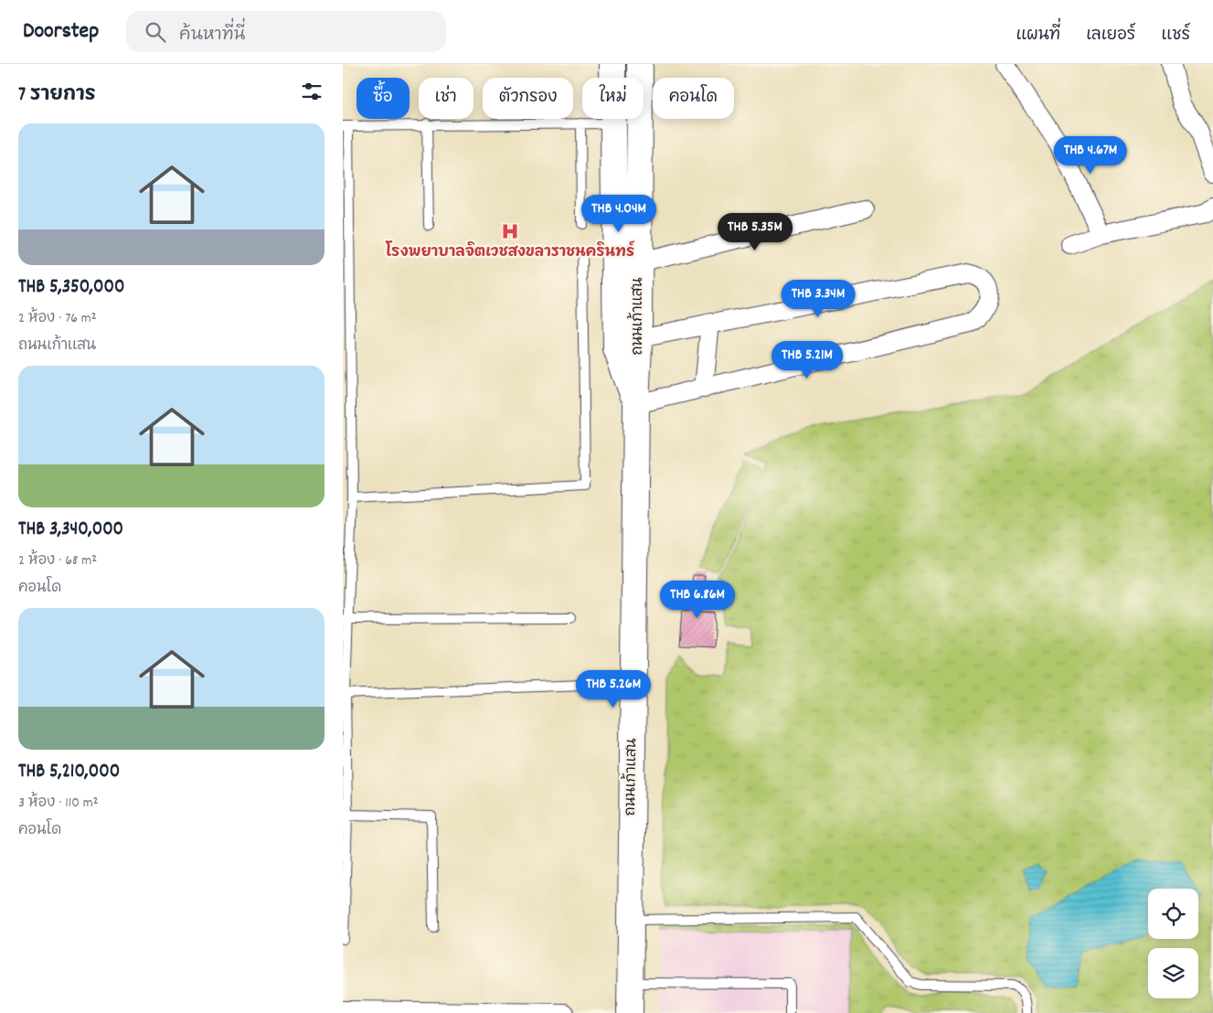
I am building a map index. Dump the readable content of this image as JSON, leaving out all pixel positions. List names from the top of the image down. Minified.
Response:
{"streets":{"main road":["ถนนเก้าแสน"]},"places":{"hospital":["โรงพยาบาลจิตเวชสงขลาราชนครินทร์"]},"page":{"header":"Doorstep","search":"ค้นหาที่นี่","nav":["แผนที่","เลเยอร์","แชร์"],"heading":"7 รายการ","chip":["ซื้อ","เช่า","ตัวกรอง","ใหม่","คอนโด"],"list":[{"name":"THB 5,350,000","note":"2 ห้อง · 76 m² · ถนนเก้าแสน"},{"name":"THB 3,340,000","note":"2 ห้อง · 68 m² · คอนโด"},{"name":"THB 5,210,000","note":"3 ห้อง · 110 m² · คอนโด"}],"price":["THB 4.67M","THB 4.04M","THB 5.35M","THB 3.34M","THB 5.21M","THB 6.86M","THB 5.26M"]}}
